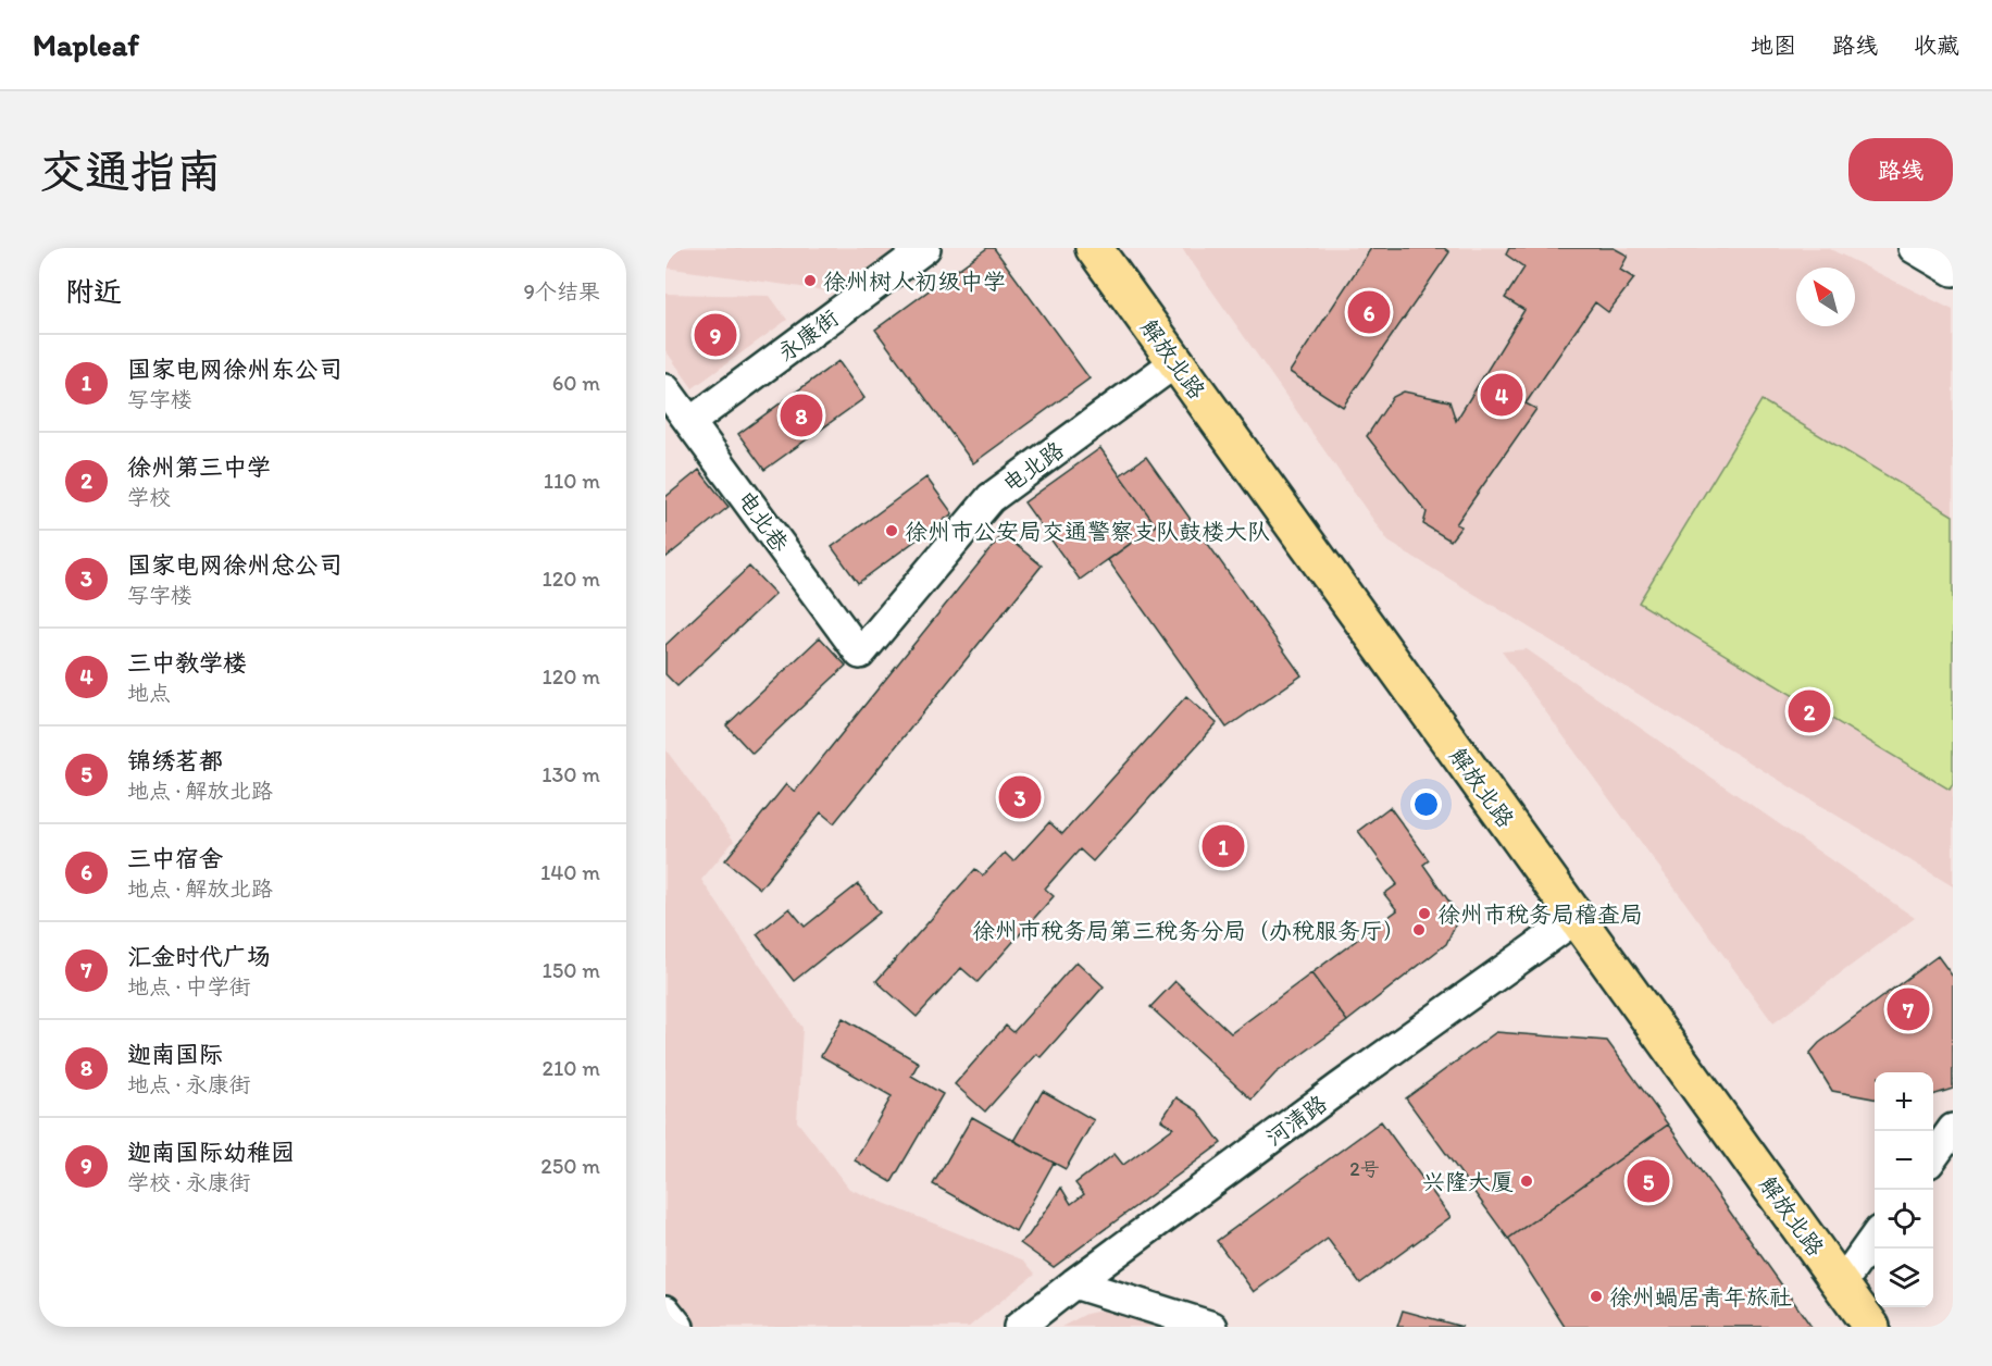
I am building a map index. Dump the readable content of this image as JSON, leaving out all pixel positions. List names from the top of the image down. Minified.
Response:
{"streets":{"main road":["解放北路"],"street":["永康街","电北路","电北巷","河清路"]},"crossings":[["永康街","电北巷"],["解放北路","电北路"],["解放北路","河清路"],["电北路","电北巷"]],"places":["徐州树人初级中学","徐州市公安局交通警察支队鼓楼大队","徐州市税务局稽查局","徐州市税务局第三税务分局（办税服务厅）","兴隆大厦","徐州蝸居青年旅社"],"house_numbers":["2号"],"north":"top left","page":{"header":"Mapleaf","nav":["地图","路线","收藏"],"buttons":"路线","title":"交通指南","heading":["附近","9个结果"],"pins":["6","9","4","8","2","3","1","7","5"],"list":[{"mark":"1","name":"国家电网徐州东公司","note":"写字楼","value":"60 m"},{"mark":"2","name":"徐州第三中学","note":"学校","value":"110 m"},{"mark":"3","name":"国家电网徐州总公司","note":"写字楼","value":"120 m"},{"mark":"4","name":"三中教学楼","note":"地点","value":"120 m"},{"mark":"5","name":"锦绣茗都","note":"地点 · 解放北路","value":"130 m"},{"mark":"6","name":"三中宿舍","note":"地点 · 解放北路","value":"140 m"},{"mark":"7","name":"汇金时代广场","note":"地点 · 中学街","value":"150 m"},{"mark":"8","name":"迦南国际","note":"地点 · 永康街","value":"210 m"},{"mark":"9","name":"迦南国际幼稚园","note":"学校 · 永康街","value":"250 m"}],"map_buttons":["+","−"]}}
